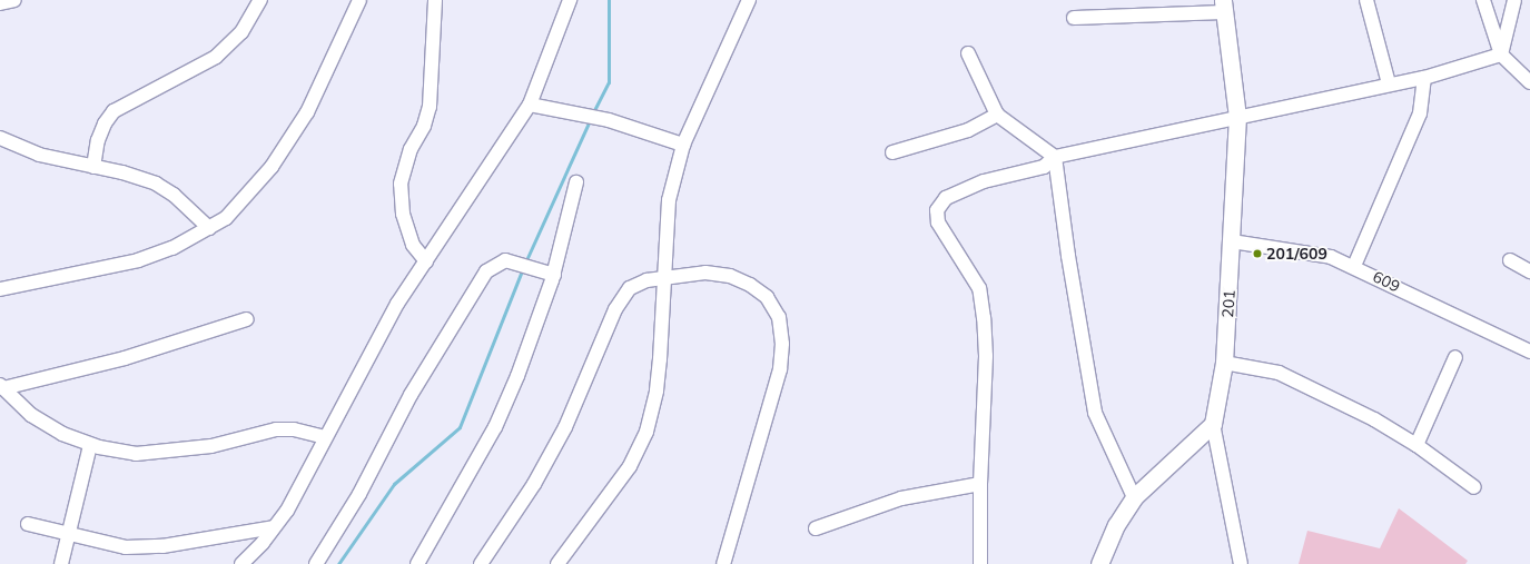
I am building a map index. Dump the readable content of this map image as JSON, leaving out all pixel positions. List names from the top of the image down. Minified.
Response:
{"streets":{"street":["609","201"]},"crossings":[["609","201"]],"places":["201/609"]}
